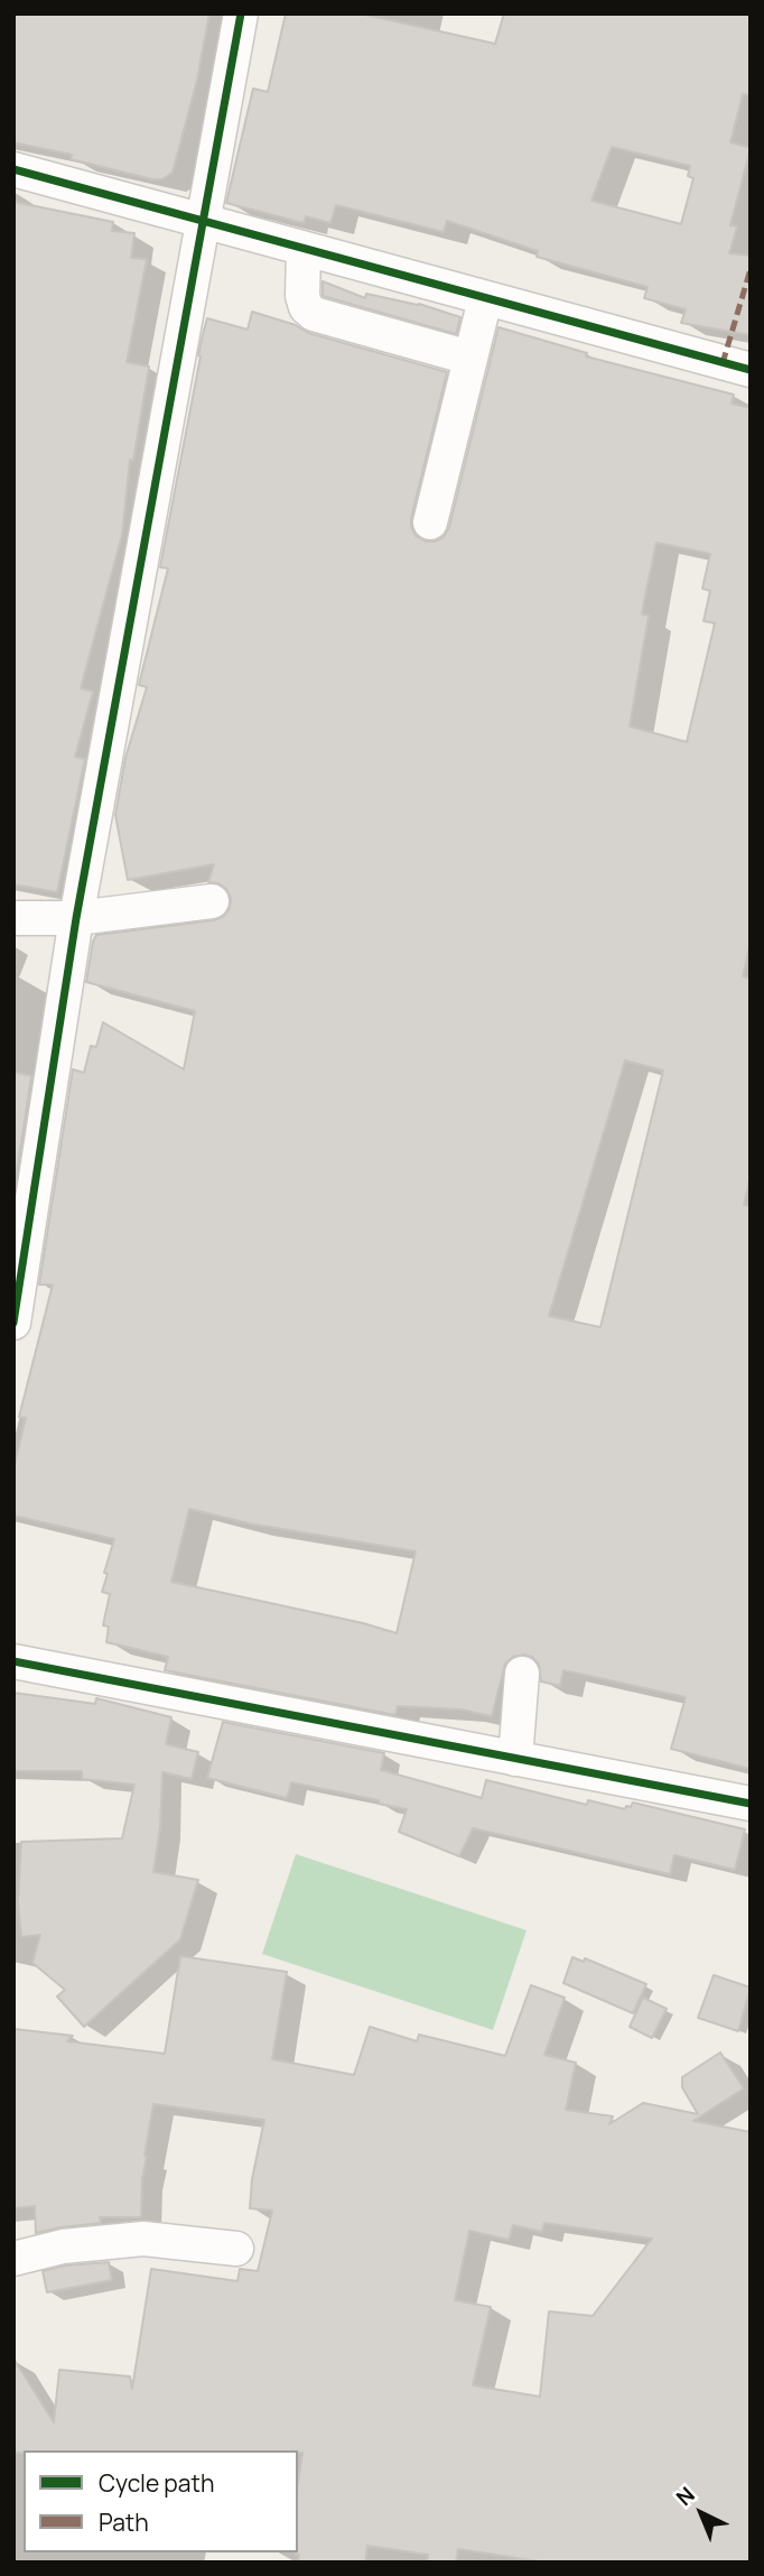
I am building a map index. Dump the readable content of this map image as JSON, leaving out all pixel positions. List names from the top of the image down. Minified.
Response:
{"legend":["Cycle path","Path"],"north":"top left"}
